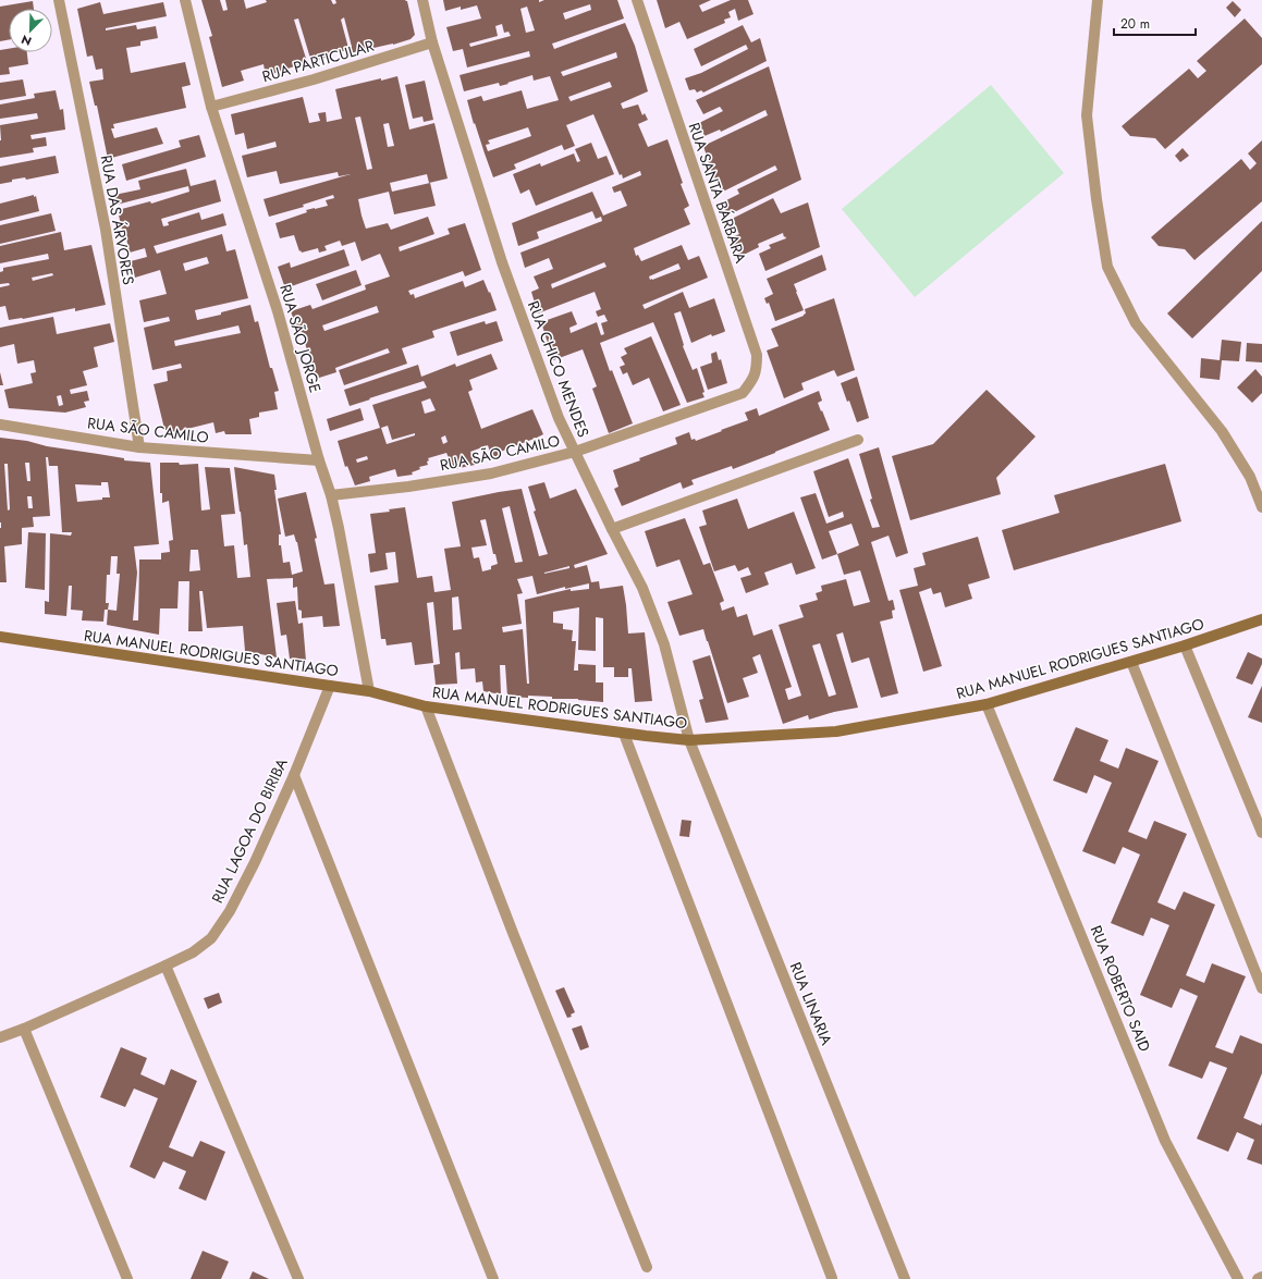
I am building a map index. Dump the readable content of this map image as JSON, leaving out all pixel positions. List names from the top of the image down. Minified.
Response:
{"streets":{"main road":["RUA MANUEL RODRIGUES SANTIAGO"],"street":["RUA PARTICULAR","RUA SANTA BÁRBARA","RUA DAS ÁRVORES","RUA SÃO JORGE","RUA CHICO MENDES","RUA SÃO CAMILO","RUA LAGOA DO BIRIBA","RUA ROBERTO SAID","RUA LINARIA"]},"crossings":[["RUA PARTICULAR","RUA SÃO JORGE"],["RUA PARTICULAR","RUA CHICO MENDES"],["RUA SANTA BÁRBARA","RUA SÃO CAMILO"],["RUA DAS ÁRVORES","RUA SÃO CAMILO"],["RUA SÃO JORGE","RUA SÃO CAMILO"],["RUA SÃO JORGE","RUA MANUEL RODRIGUES SANTIAGO"],["RUA CHICO MENDES","RUA SÃO CAMILO"],["RUA CHICO MENDES","RUA MANUEL RODRIGUES SANTIAGO"],["RUA CHICO MENDES","RUA LINARIA"],["RUA MANUEL RODRIGUES SANTIAGO","RUA LAGOA DO BIRIBA"],["RUA MANUEL RODRIGUES SANTIAGO","RUA ROBERTO SAID"],["RUA MANUEL RODRIGUES SANTIAGO","RUA LINARIA"]],"scale_bar":"20 m","north":"bottom left"}
